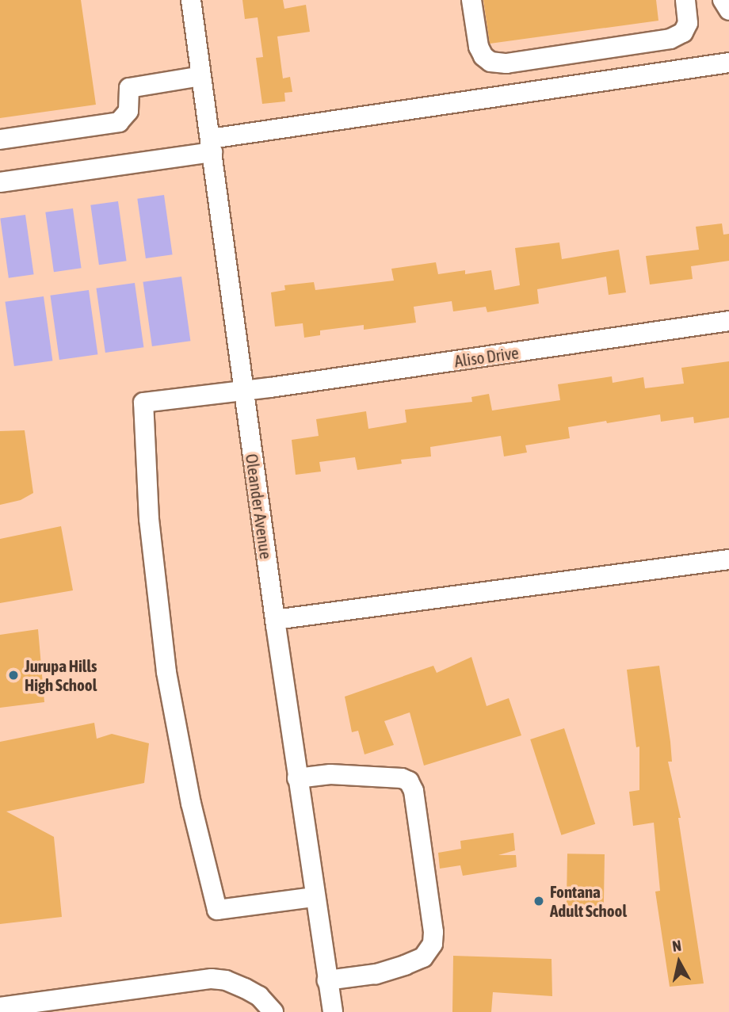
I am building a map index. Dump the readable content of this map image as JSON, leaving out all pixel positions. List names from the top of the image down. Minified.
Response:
{"streets":{"street":["Aliso Drive","Oleander Avenue"]},"crossings":[["Aliso Drive","Oleander Avenue"]],"places":["Jurupa Hills High School","Fontana Adult School"],"north":"top"}
